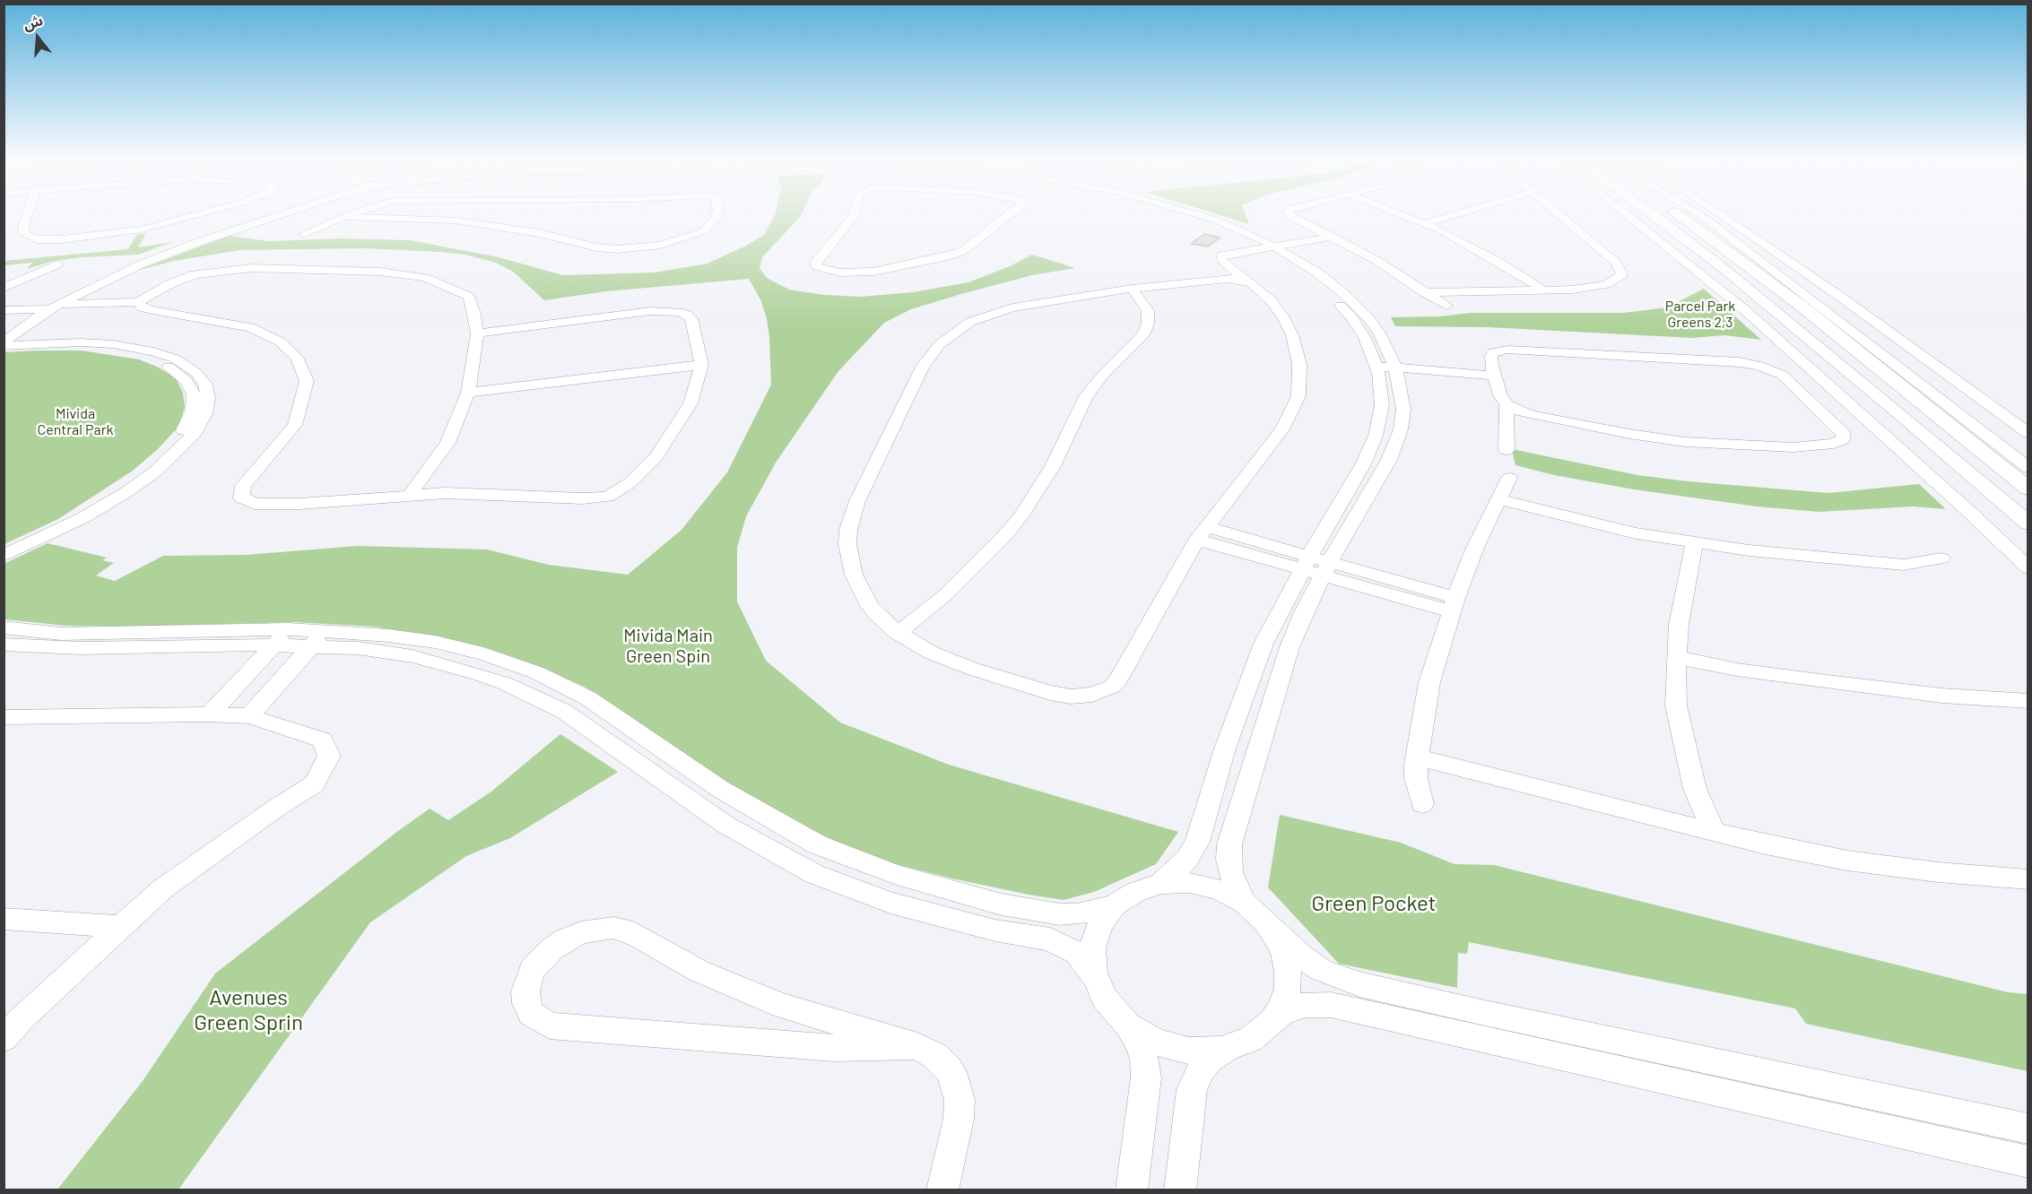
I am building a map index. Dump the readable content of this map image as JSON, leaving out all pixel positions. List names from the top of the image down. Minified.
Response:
{"parks":["Parcel Park Greens 2,3","Mivida Central Park","Mivida Main Green Spin","Green Pocket","Avenues Green Sprin"],"north":"top"}
